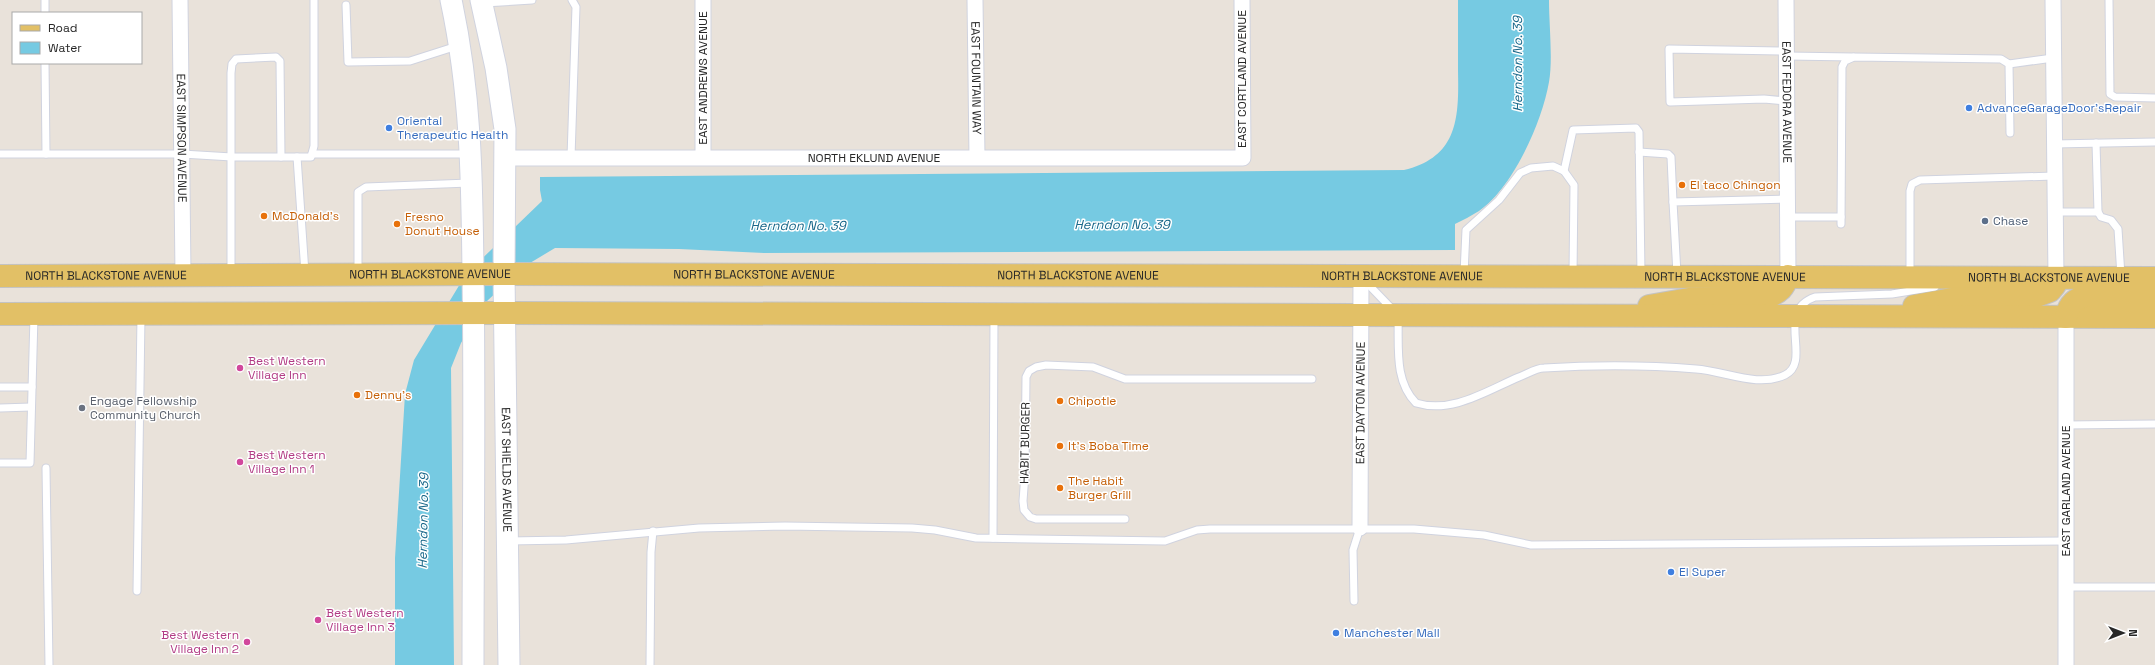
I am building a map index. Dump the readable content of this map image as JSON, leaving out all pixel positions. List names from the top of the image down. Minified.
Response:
{"streets":{"main road":["NORTH BLACKSTONE AVENUE","EAST SHIELDS AVENUE"],"street":["EAST ANDREWS AVENUE","EAST FOUNTAIN WAY","EAST CORTLAND AVENUE","EAST FEDORA AVENUE","EAST SIMPSON AVENUE","NORTH EKLUND AVENUE","EAST DAYTON AVENUE","EAST GARLAND AVENUE"],"lane":["HABIT BURGER"]},"crossings":[["EAST ANDREWS AVENUE","NORTH EKLUND AVENUE"],["EAST FOUNTAIN WAY","NORTH EKLUND AVENUE"],["EAST CORTLAND AVENUE","NORTH EKLUND AVENUE"],["EAST FEDORA AVENUE","NORTH BLACKSTONE AVENUE"],["EAST SIMPSON AVENUE","NORTH BLACKSTONE AVENUE"],["NORTH EKLUND AVENUE","EAST SHIELDS AVENUE"],["NORTH BLACKSTONE AVENUE","EAST DAYTON AVENUE"],["NORTH BLACKSTONE AVENUE","EAST SHIELDS AVENUE"]],"water":["Herndon No. 39"],"places":["AdvanceGarageDoor'sRepair","Oriental Therapeutic Health","El taco Chingon","McDonald's","Chase","Fresno Donut House","Best Western Village Inn","Denny's","Chipotle","Engage Fellowship Community Church","It's Boba Time","Best Western Village Inn 1","The Habit Burger Grill","El Super","Best Western Village Inn 3","Manchester Mall","Best Western Village Inn 2"],"legend":["Road","Water"],"north":"right"}
